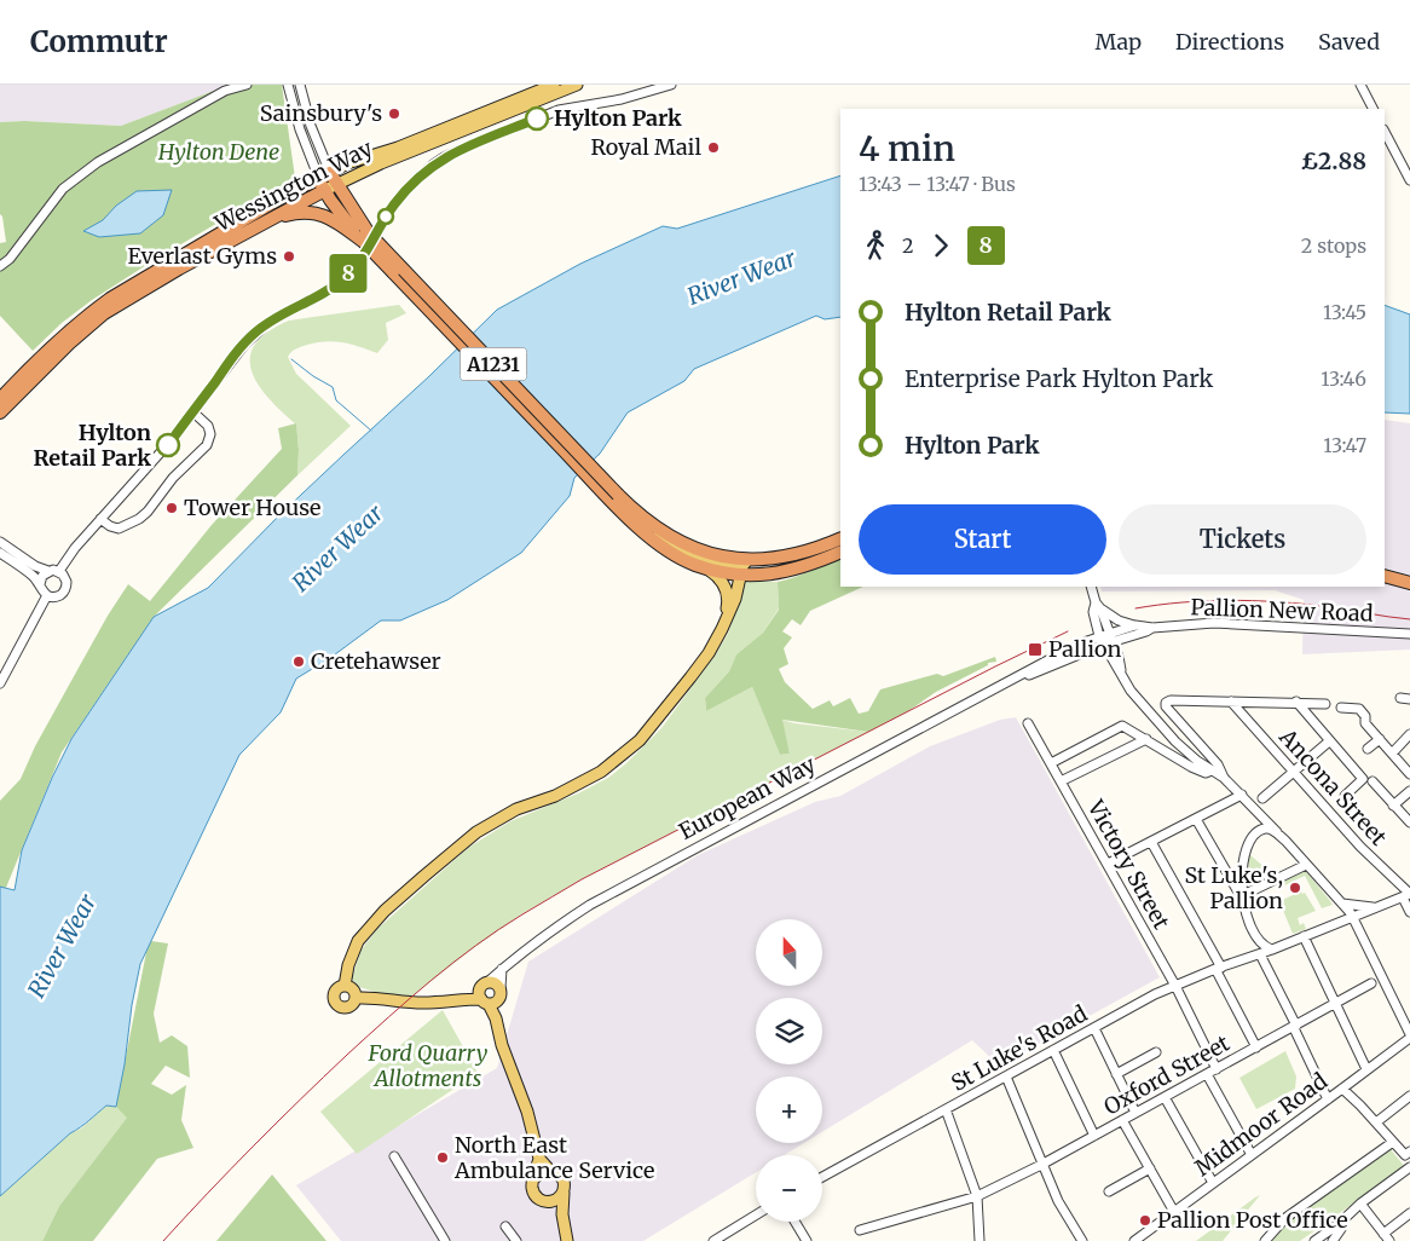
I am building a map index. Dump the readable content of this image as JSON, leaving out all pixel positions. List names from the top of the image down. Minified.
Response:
{"streets":{"highway":["Wessington Way","A1231"],"street":["Pallion New Road","Ancona Street","European Way","Victory Street","St Luke's Road","Oxford Street","Midmoor Road"]},"crossings":[["Wessington Way","A1231"],["Ancona Street","St Luke's Road"],["Victory Street","St Luke's Road"],["Victory Street","Oxford Street"]],"water":["River Wear"],"parks":["Hylton Dene","Ford Quarry Allotments"],"places":{"other":["Sainsbury's","Hylton Park","Royal Mail","Everlast Gyms","Hylton Retail Park","Tower House","Cretehawser","St Luke's, Pallion","North East Ambulance Service","Pallion Post Office"],"transit":["Pallion"]},"lines":["bus line 8"],"north":"top","page":{"header":"Commutr","nav":["Map","Directions","Saved"],"on_map":"8","heading":["4 min","13:43 – 13:47 · Bus","£2.88"],"legs":["2","8","2 stops"],"list":[{"name":"Hylton Retail Park","value":"13:45"},{"name":"Enterprise Park Hylton Park","value":"13:46"},{"name":"Hylton Park","value":"13:47"}],"buttons":["Start","Tickets"],"map_buttons":["+","−"]}}
